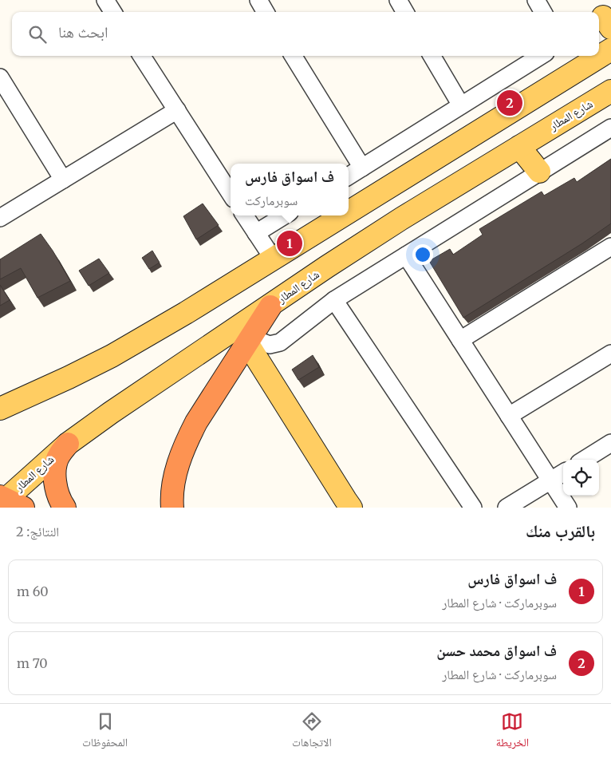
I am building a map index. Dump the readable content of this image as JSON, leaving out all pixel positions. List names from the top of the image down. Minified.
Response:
{"streets":{"main road":["شارع المطار"]},"page":{"search":"ابحث هنا","pins":["2","1"],"popup":["ف اسواق فارس","سوبرماركت"],"heading":["بالقرب منك","النتائج: 2"],"list":[{"mark":"1","name":"ف اسواق فارس","note":"سوبرماركت · شارع المطار","value":"60 m"},{"mark":"2","name":"ف اسواق محمد حسن","note":"سوبرماركت · شارع المطار","value":"70 m"}],"nav":["الخريطة","الاتجاهات","المحفوظات"]}}
